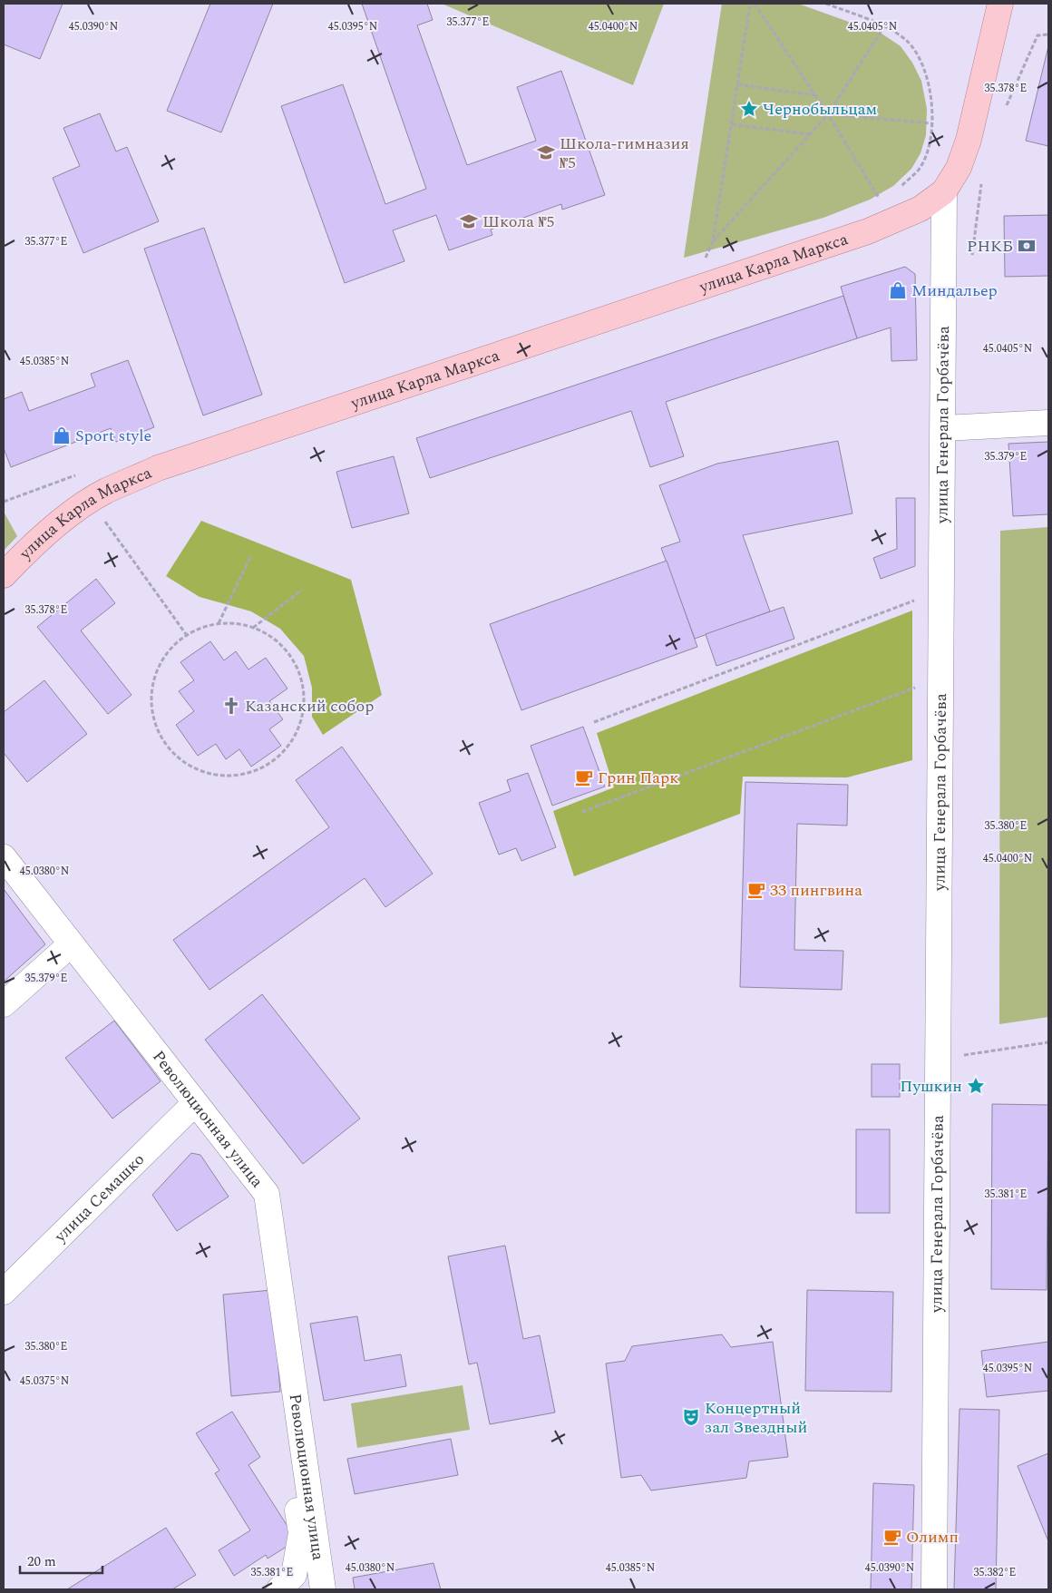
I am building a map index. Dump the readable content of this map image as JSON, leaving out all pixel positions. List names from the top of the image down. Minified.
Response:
{"streets":{"main road":["улица Карла Маркса"],"street":["улица Генерала Горбачёва","Революционная улица","улица Семашко"]},"crossings":[["улица Карла Маркса","улица Генерала Горбачёва"],["Революционная улица","улица Семашко"]],"places":{"place":["Чернобыльцам","Пушкин"],"school or university":["Школа-гимназия №5","Школа №5"],"bank":["РНКБ"],"shop":["Миндальер","Sport style"],"church":["Казанский собор"],"cafe":["Грин Парк","33 пингвина","Олимп"],"theatre":["Концертный зал Звездный"]},"scale_bar":"20 m","coordinates":["35.377°E","45.0390°N","45.0395°N","45.0400°N","45.0405°N","35.378°E","45.0385°N","35.379°E","35.380°E","45.0380°N","35.381°E","45.0375°N","35.382°E"]}
